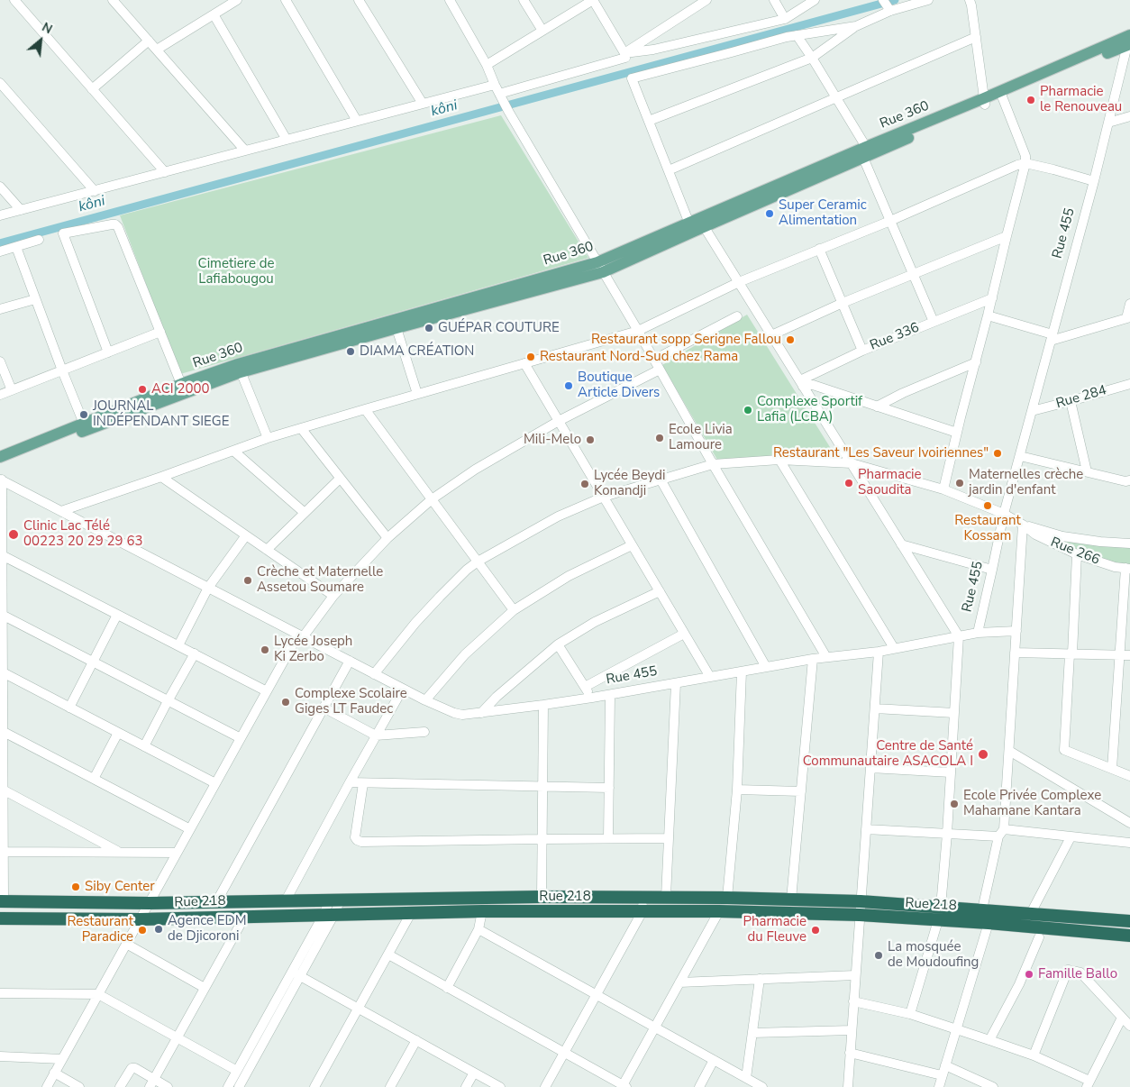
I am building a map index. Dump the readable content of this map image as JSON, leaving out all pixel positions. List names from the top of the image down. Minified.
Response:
{"streets":{"highway":["Rue 218"],"main road":["Rue 360"],"street":["Rue 455","Rue 336","Rue 284","Rue 266"]},"crossings":[["Rue 360","Rue 455"],["Rue 455","Rue 284"],["Rue 455","Rue 266"]],"water":["kôni"],"parks":["Cimetiere de Lafiabougou"],"places":["Pharmacie le Renouveau","Super Ceramic Alimentation","GUÉPAR COUTURE","Restaurant sopp Serigne Fallou","DIAMA CRÉATION","Restaurant Nord-Sud chez Rama","Boutique Article Divers","ACI 2000","Complexe Sportif Lafia (LCBA)","JOURNAL INDÉPENDANT SIEGE","Ecole Livia Lamoure","Mili-Melo","Restaurant \"Les Saveur Ivoiriennes\"","Pharmacie Saoudita","Maternelles crèche jardin d'enfant","Lycée Beydi Konandji","Restaurant Kossam","Clinic Lac Télé 00223 20 29 29 63","Crèche et Maternelle Assetou Soumare","Lycée Joseph Ki Zerbo","Complexe Scolaire Giges LT Faudec","Centre de Santé Communautaire ASACOLA I","Ecole Privée Complexe Mahamane Kantara","Siby Center","Agence EDM de Djicoroni","Restaurant Paradice","Pharmacie du Fleuve","La mosquée de Moudoufing","Famille Ballo"],"north":"top right"}
